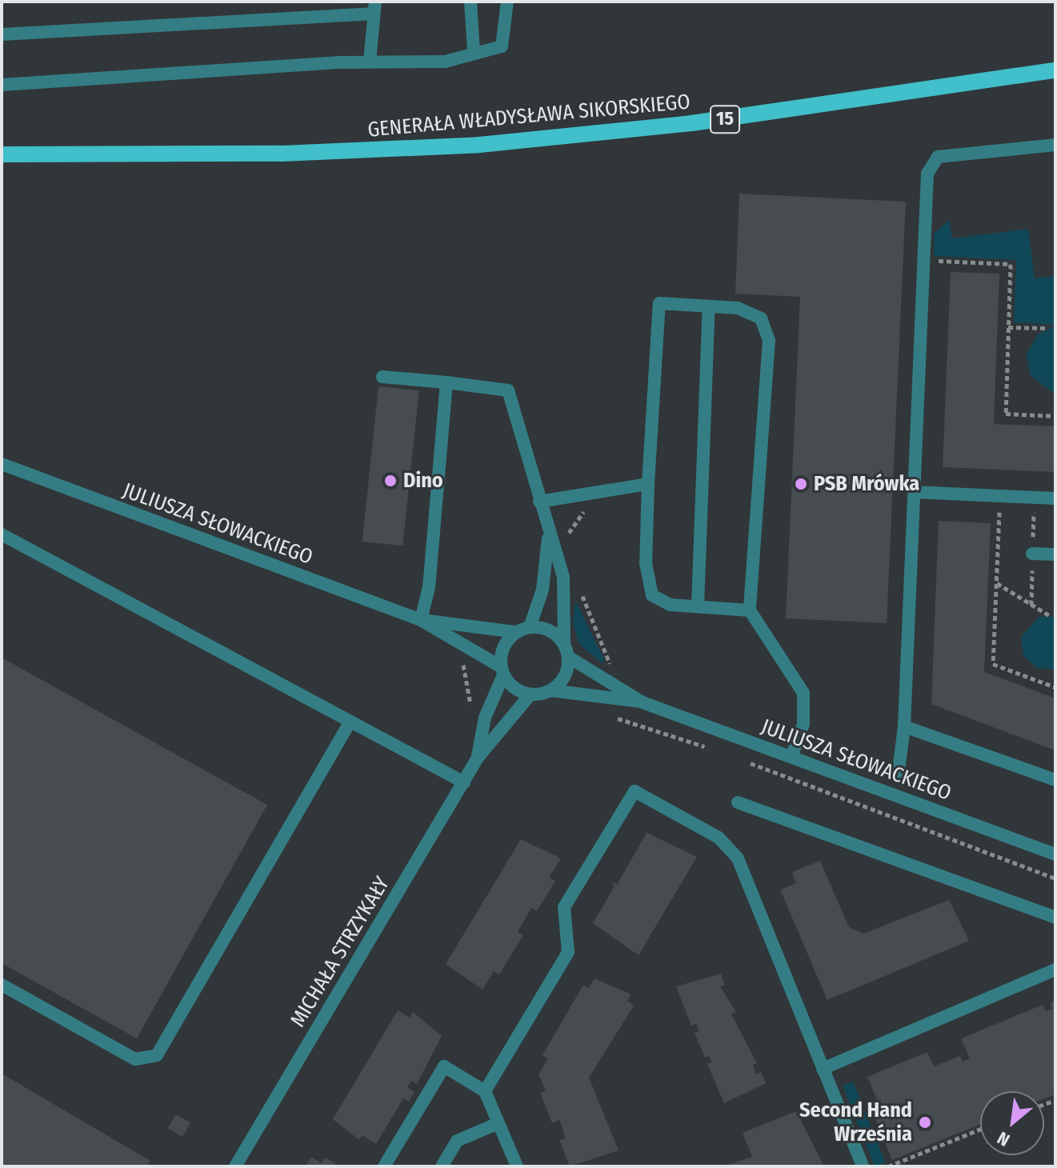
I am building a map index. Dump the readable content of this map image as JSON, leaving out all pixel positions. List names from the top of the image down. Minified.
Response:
{"streets":{"main road":["GENERAŁA WŁADYSŁAWA SIKORSKIEGO","15"],"street":["JULIUSZA SŁOWACKIEGO","MICHAŁA STRZYKAŁY"]},"crossings":[["JULIUSZA SŁOWACKIEGO","MICHAŁA STRZYKAŁY"]],"places":["Dino","PSB Mrówka","Second Hand Września"],"north":"bottom left"}
